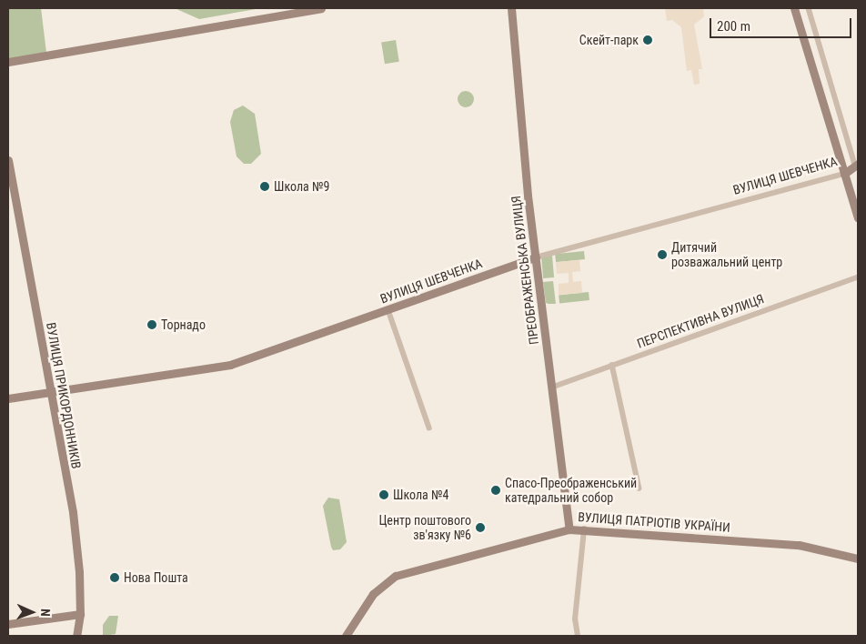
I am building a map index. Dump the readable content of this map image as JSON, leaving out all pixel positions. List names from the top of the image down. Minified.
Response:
{"streets":{"main road":["ВУЛИЦЯ ШЕВЧЕНКА","ПРЕОБРАЖЕНСЬКА ВУЛИЦЯ","ВУЛИЦЯ ПРИКОРДОННИКІВ","ВУЛИЦЯ ПАТРІОТІВ УКРАЇНИ"],"street":["ПЕРСПЕКТИВНА ВУЛИЦЯ"]},"crossings":[["ВУЛИЦЯ ШЕВЧЕНКА","ПРЕОБРАЖЕНСЬКА ВУЛИЦЯ"],["ВУЛИЦЯ ШЕВЧЕНКА","ВУЛИЦЯ ПРИКОРДОННИКІВ"],["ПРЕОБРАЖЕНСЬКА ВУЛИЦЯ","ПЕРСПЕКТИВНА ВУЛИЦЯ"],["ПРЕОБРАЖЕНСЬКА ВУЛИЦЯ","ВУЛИЦЯ ПАТРІОТІВ УКРАЇНИ"]],"places":["Скейт-парк","Школа №9","Дитячий розважальний центр","Торнадо","Спасо-Преображенський катедральний собор","Школа №4","Центр поштового зв'язку №6","Нова Пошта"],"scale_bar":"200 m","north":"right"}
